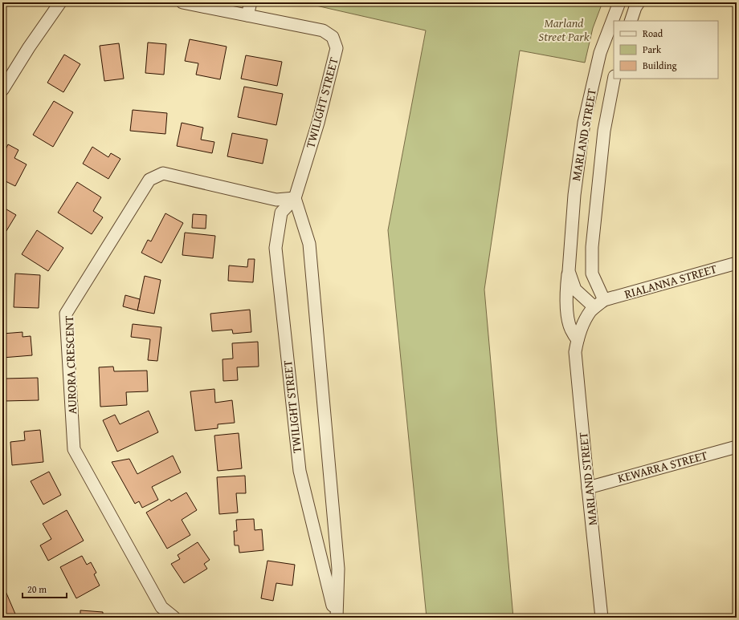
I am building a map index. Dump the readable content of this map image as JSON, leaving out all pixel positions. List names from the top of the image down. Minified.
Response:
{"streets":{"street":["TWILIGHT STREET","MARLAND STREET","RIALANNA STREET","AURORA CRESCENT","KEWARRA STREET"]},"crossings":[["TWILIGHT STREET","AURORA CRESCENT"],["MARLAND STREET","RIALANNA STREET"],["MARLAND STREET","KEWARRA STREET"]],"parks":["Marland Street Park"],"legend":["Road","Park","Building"],"scale_bar":"20 m"}
